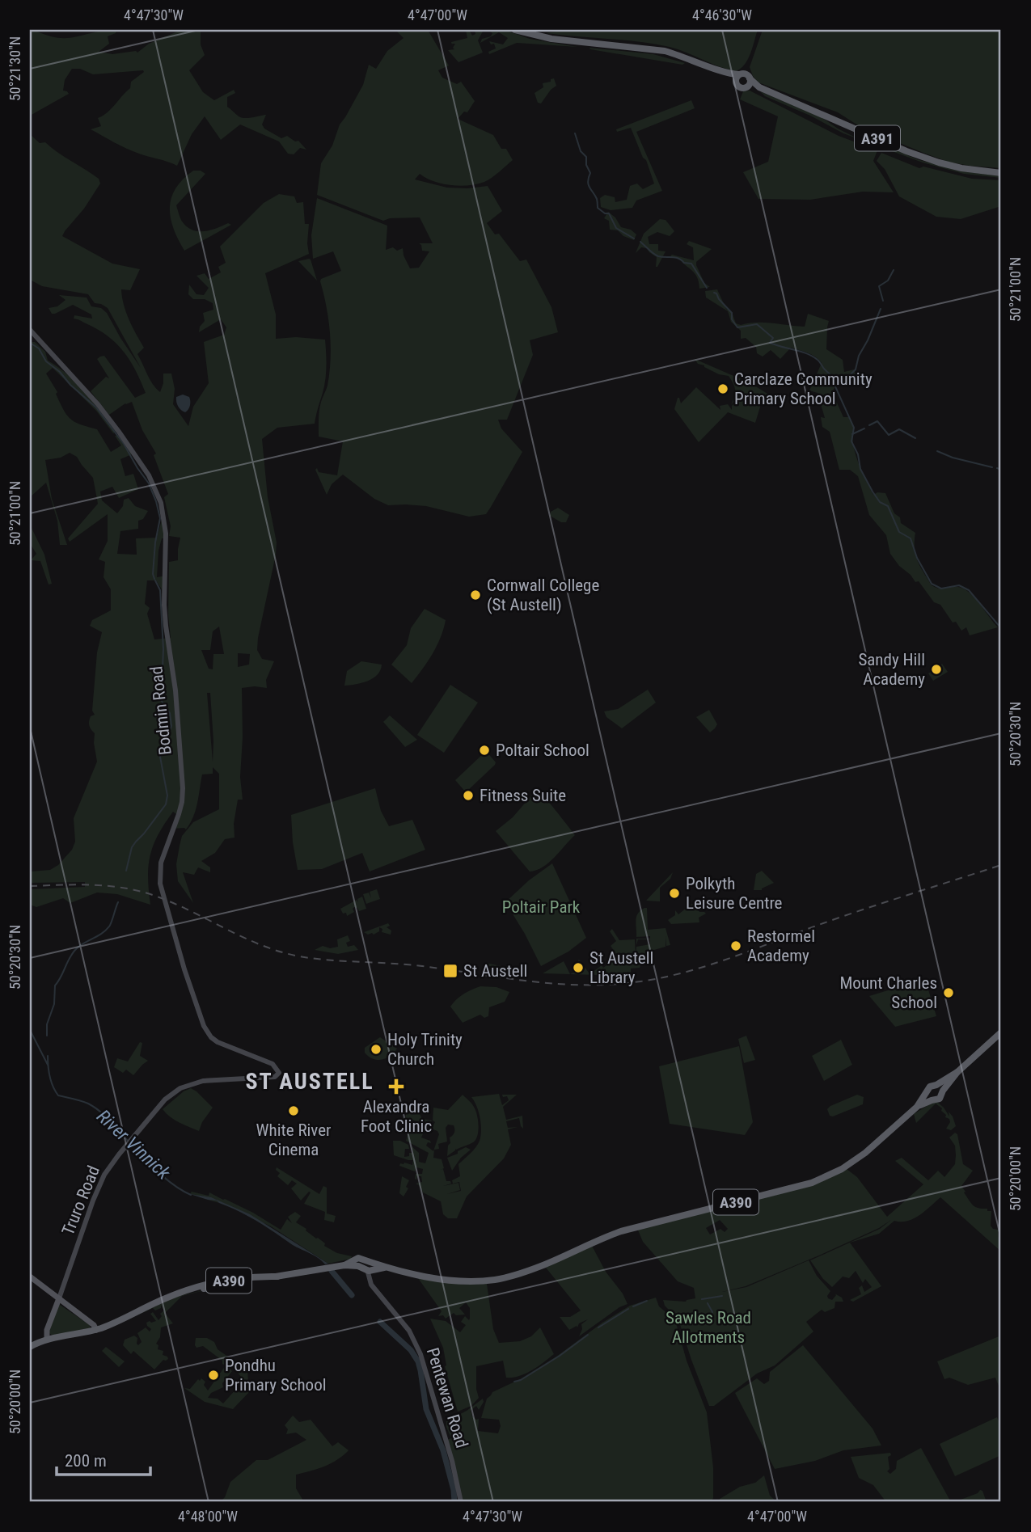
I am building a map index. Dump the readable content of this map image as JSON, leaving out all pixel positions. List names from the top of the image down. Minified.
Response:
{"streets":{"highway":["A391","A390"],"main road":["Bodmin Road","Truro Road","Pentewan Road"]},"crossings":[["Bodmin Road","Truro Road"],["Truro Road","A390"],["A390","Pentewan Road"]],"districts":["ST AUSTELL"],"water":["River Vinnick"],"parks":["Poltair Park","Sawles Road Allotments"],"places":{"other":["Carclaze Community Primary School","Cornwall College (St Austell)","Sandy Hill Academy","Poltair School","Fitness Suite","Polkyth Leisure Centre","Restormel Academy","St Austell Library","Mount Charles School","Holy Trinity Church","White River Cinema","Pondhu Primary School"],"transit":["St Austell"],"health":["Alexandra Foot Clinic"]},"scale_bar":"200 m","coordinates":["4°47'30\"W","4°47'00\"W","4°46'30\"W","50°21'30\"N","50°21'00\"N","50°20'30\"N","50°20'00\"N","4°48'00\"W"]}
